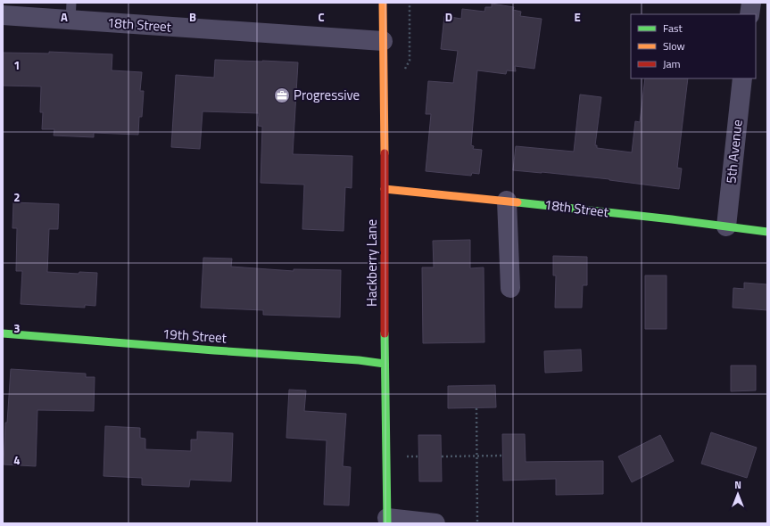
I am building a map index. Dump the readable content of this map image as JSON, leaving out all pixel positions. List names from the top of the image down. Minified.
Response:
{"streets":{"street":["18th Street","5th Avenue","Hackberry Lane","19th Street"]},"crossings":[["18th Street","5th Avenue"],["18th Street","Hackberry Lane"],["Hackberry Lane","19th Street"]],"places":{"office":["Progressive"]},"legend":["Fast","Slow","Jam"],"north":"top","grid":{"columns":["A","B","C","D","E"],"rows":["1","2","3","4"]}}
